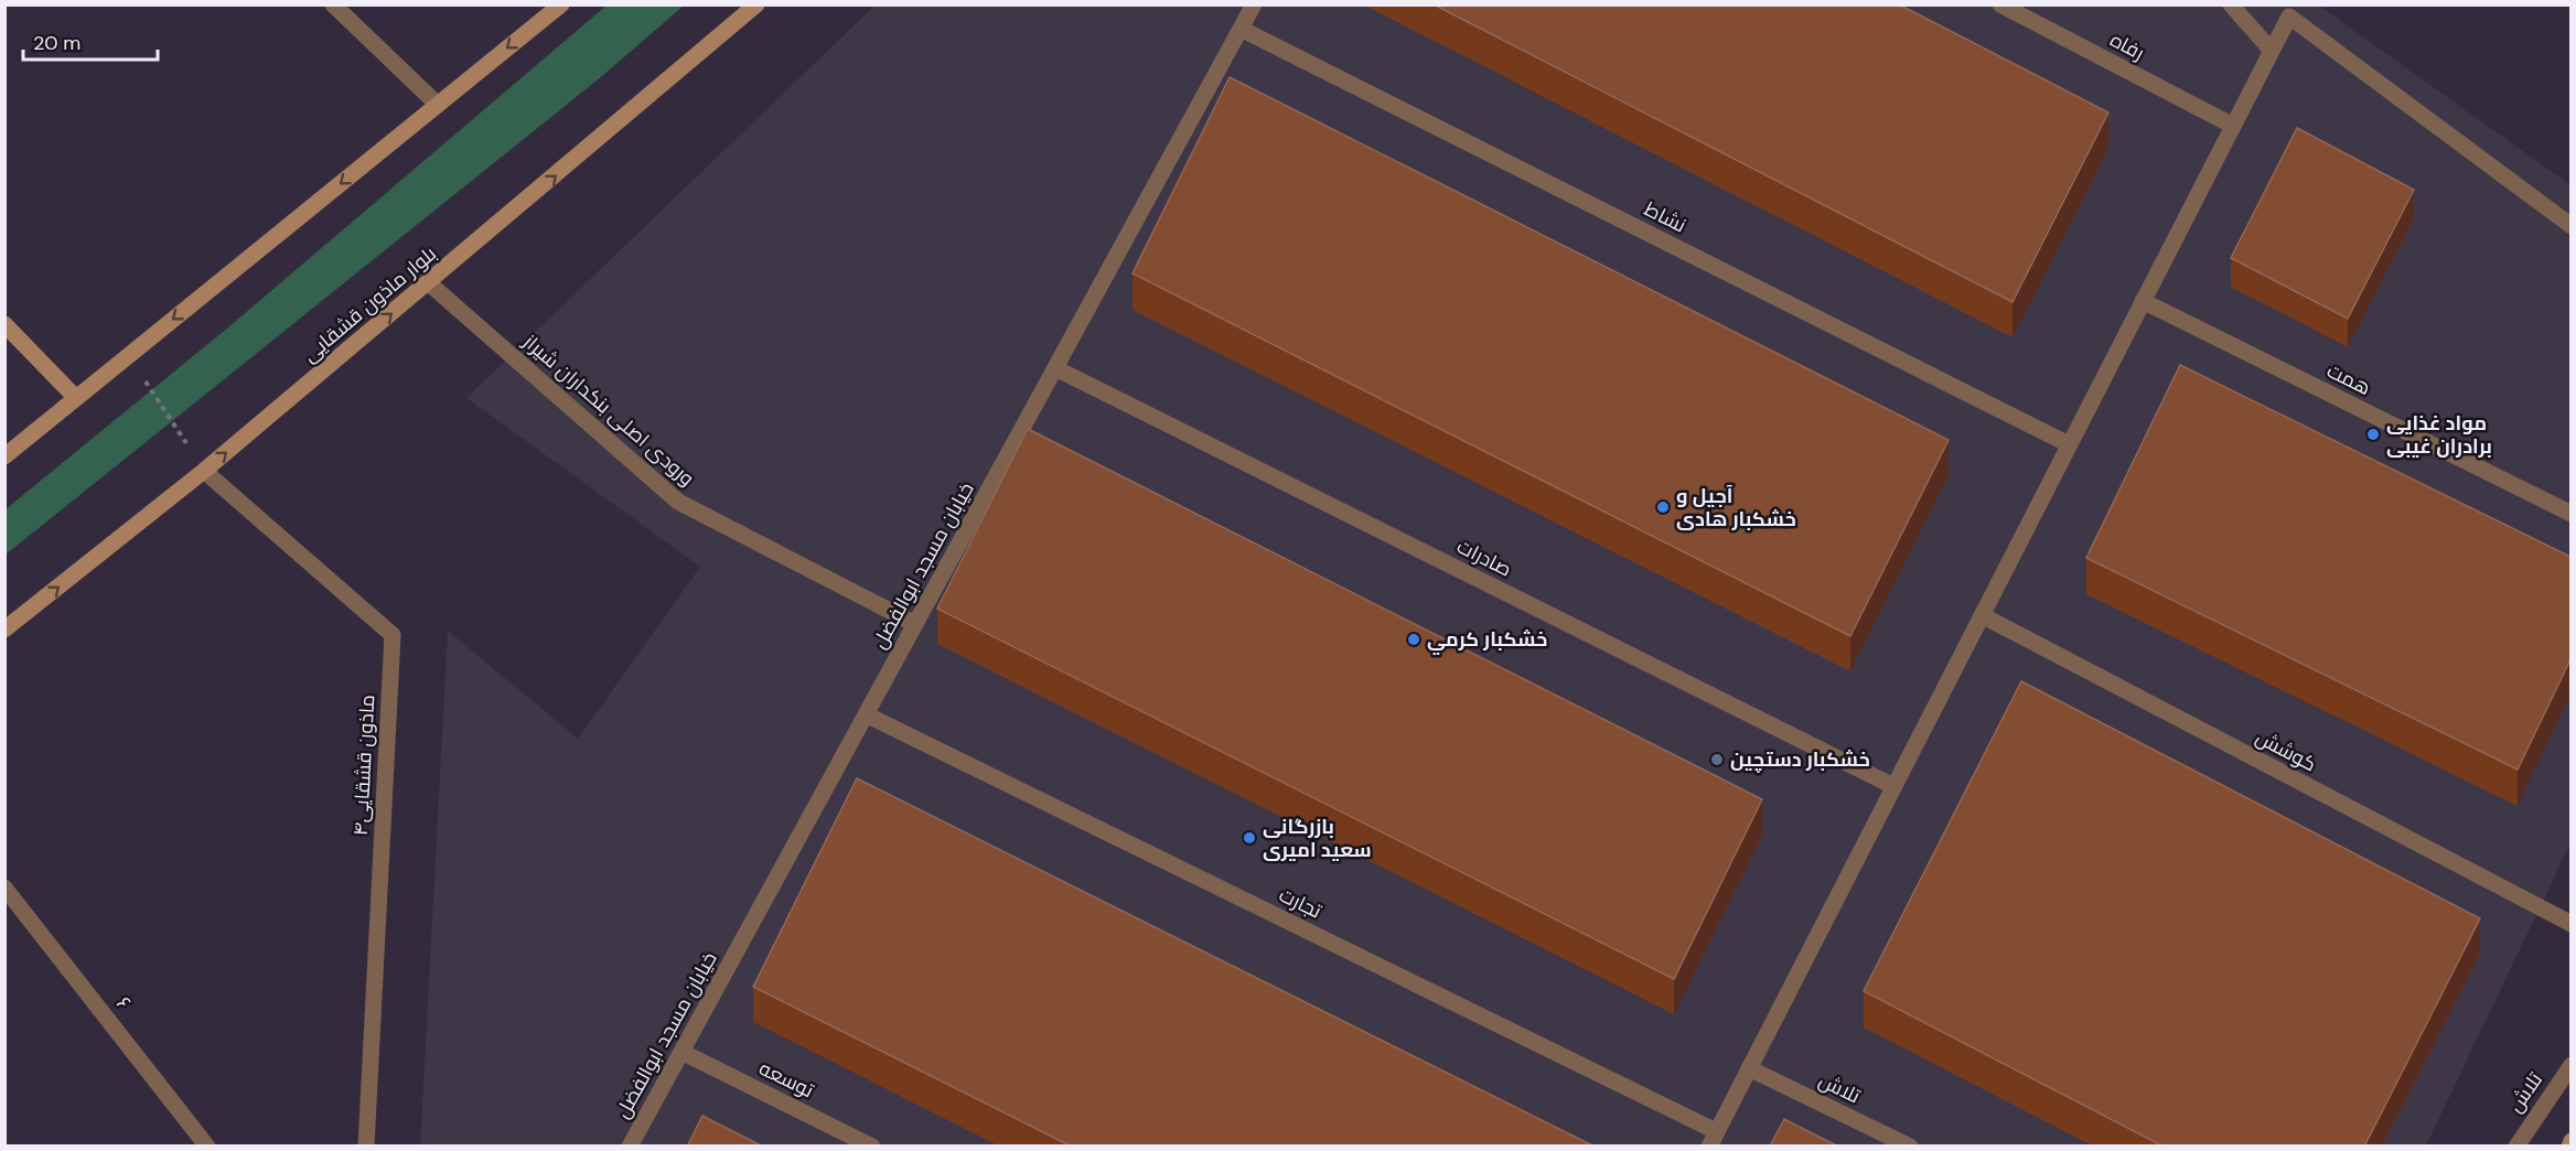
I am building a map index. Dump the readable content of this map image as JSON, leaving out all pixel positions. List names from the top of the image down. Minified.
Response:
{"streets":{"street":["رفاه","نشاط","بلوار ماذون قشقایی","همت","ورودی اصلی بنکداران شیراز","صادرات","خیابان مسجد ابوالفضل","کوشش","۴ماذون قشقایی","تجارت","۶","توسعه","تلاش"]},"crossings":[["نشاط","خیابان مسجد ابوالفضل"],["بلوار ماذون قشقایی","ورودی اصلی بنکداران شیراز"],["بلوار ماذون قشقایی","۴ماذون قشقایی"],["ورودی اصلی بنکداران شیراز","خیابان مسجد ابوالفضل"],["صادرات","خیابان مسجد ابوالفضل"],["خیابان مسجد ابوالفضل","تجارت"],["خیابان مسجد ابوالفضل","توسعه"]],"places":["مواد غذایی برادران غیبی","آجیل و خشکبار هادی","خشكبار كرمي","خشکبار دستچین","بازرگانی سعید امیری"],"scale_bar":"20 m"}
